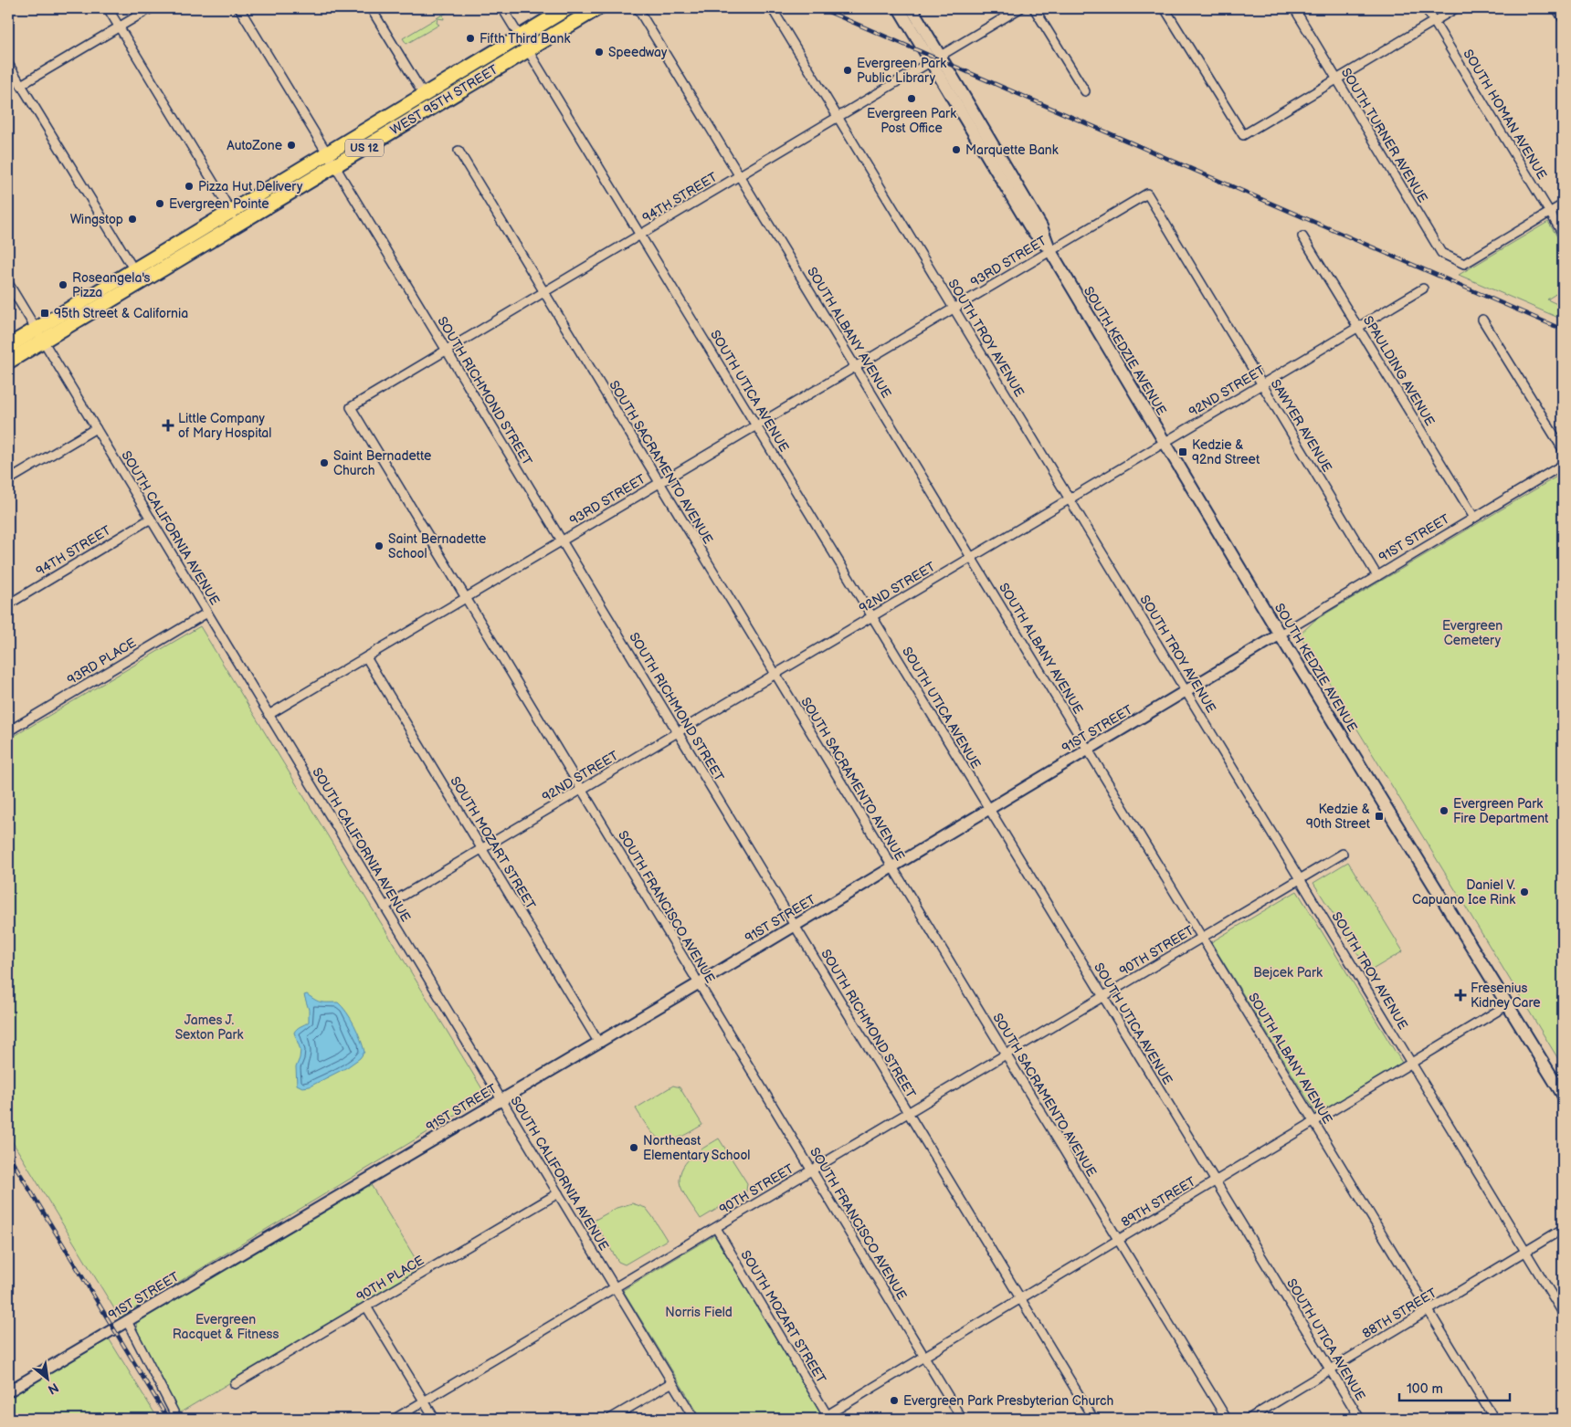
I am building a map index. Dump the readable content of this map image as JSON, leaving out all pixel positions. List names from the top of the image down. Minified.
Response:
{"streets":{"main road":["WEST 95TH STREET","US 12","SOUTH KEDZIE AVENUE"],"street":["SOUTH HOMAN AVENUE","SOUTH TURNER AVENUE","94TH STREET","93RD STREET","SOUTH ALBANY AVENUE","SOUTH TROY AVENUE","SPAULDING AVENUE","SOUTH RICHMOND STREET","SOUTH UTICA AVENUE","92ND STREET","SAWYER AVENUE","SOUTH SACRAMENTO AVENUE","SOUTH CALIFORNIA AVENUE","91ST STREET","93RD PLACE","SOUTH MOZART STREET","SOUTH FRANCISCO AVENUE","90TH STREET","89TH STREET","90TH PLACE","88TH STREET"]},"crossings":[["WEST 95TH STREET","SOUTH RICHMOND STREET"],["WEST 95TH STREET","SOUTH UTICA AVENUE"],["WEST 95TH STREET","SOUTH CALIFORNIA AVENUE"],["SOUTH HOMAN AVENUE","SOUTH TURNER AVENUE"],["94TH STREET","SOUTH ALBANY AVENUE"],["94TH STREET","SOUTH TROY AVENUE"],["94TH STREET","SOUTH KEDZIE AVENUE"],["94TH STREET","SOUTH RICHMOND STREET"],["94TH STREET","SOUTH UTICA AVENUE"],["94TH STREET","SOUTH SACRAMENTO AVENUE"],["94TH STREET","SOUTH CALIFORNIA AVENUE"],["94TH STREET","SOUTH FRANCISCO AVENUE"],["93RD STREET","SOUTH ALBANY AVENUE"],["93RD STREET","SOUTH TROY AVENUE"],["93RD STREET","SOUTH KEDZIE AVENUE"],["93RD STREET","SOUTH RICHMOND STREET"],["93RD STREET","SOUTH UTICA AVENUE"],["93RD STREET","SAWYER AVENUE"],["93RD STREET","SOUTH SACRAMENTO AVENUE"],["93RD STREET","SOUTH CALIFORNIA AVENUE"],["93RD STREET","SOUTH MOZART STREET"],["93RD STREET","SOUTH FRANCISCO AVENUE"],["SOUTH ALBANY AVENUE","92ND STREET"],["SOUTH ALBANY AVENUE","91ST STREET"],["SOUTH ALBANY AVENUE","90TH STREET"],["SOUTH ALBANY AVENUE","89TH STREET"],["SOUTH ALBANY AVENUE","88TH STREET"],["SOUTH TROY AVENUE","92ND STREET"],["SOUTH TROY AVENUE","91ST STREET"],["SOUTH TROY AVENUE","90TH STREET"],["SOUTH TROY AVENUE","89TH STREET"],["SOUTH TROY AVENUE","88TH STREET"],["SOUTH KEDZIE AVENUE","92ND STREET"],["SOUTH KEDZIE AVENUE","91ST STREET"],["SOUTH KEDZIE AVENUE","89TH STREET"],["SPAULDING AVENUE","92ND STREET"],["SPAULDING AVENUE","91ST STREET"],["SOUTH RICHMOND STREET","92ND STREET"],["SOUTH RICHMOND STREET","91ST STREET"],["SOUTH RICHMOND STREET","90TH STREET"],["SOUTH RICHMOND STREET","89TH STREET"],["SOUTH UTICA AVENUE","92ND STREET"],["SOUTH UTICA AVENUE","91ST STREET"],["SOUTH UTICA AVENUE","90TH STREET"],["SOUTH UTICA AVENUE","89TH STREET"],["SOUTH UTICA AVENUE","88TH STREET"],["92ND STREET","SAWYER AVENUE"],["92ND STREET","SOUTH SACRAMENTO AVENUE"],["92ND STREET","SOUTH CALIFORNIA AVENUE"],["92ND STREET","SOUTH MOZART STREET"],["92ND STREET","SOUTH FRANCISCO AVENUE"],["SAWYER AVENUE","91ST STREET"],["SOUTH SACRAMENTO AVENUE","91ST STREET"],["SOUTH SACRAMENTO AVENUE","90TH STREET"],["SOUTH SACRAMENTO AVENUE","89TH STREET"],["SOUTH CALIFORNIA AVENUE","91ST STREET"],["SOUTH CALIFORNIA AVENUE","93RD PLACE"],["SOUTH CALIFORNIA AVENUE","90TH STREET"],["SOUTH CALIFORNIA AVENUE","90TH PLACE"],["91ST STREET","SOUTH MOZART STREET"],["91ST STREET","SOUTH FRANCISCO AVENUE"],["SOUTH MOZART STREET","90TH STREET"],["SOUTH MOZART STREET","89TH STREET"],["SOUTH FRANCISCO AVENUE","90TH STREET"],["SOUTH FRANCISCO AVENUE","89TH STREET"]],"parks":["Evergreen Cemetery","Bejcek Park","James J. Sexton Park","Norris Field","Evergreen Racquet & Fitness"],"places":{"other":["Fifth Third Bank","Speedway","Evergreen Park Public Library","Evergreen Park Post Office","AutoZone","Marquette Bank","Pizza Hut Delivery","Evergreen Pointe","Wingstop","Roseangela's Pizza","Saint Bernadette Church","Saint Bernadette School","Evergreen Park Fire Department","Daniel V. Capuano Ice Rink","Northeast Elementary School","Evergreen Park Presbyterian Church"],"transit":["95th Street & California","Kedzie & 92nd Street","Kedzie & 90th Street"],"health":["Little Company of Mary Hospital","Fresenius Kidney Care"]},"scale_bar":"100 m","north":"bottom right"}
